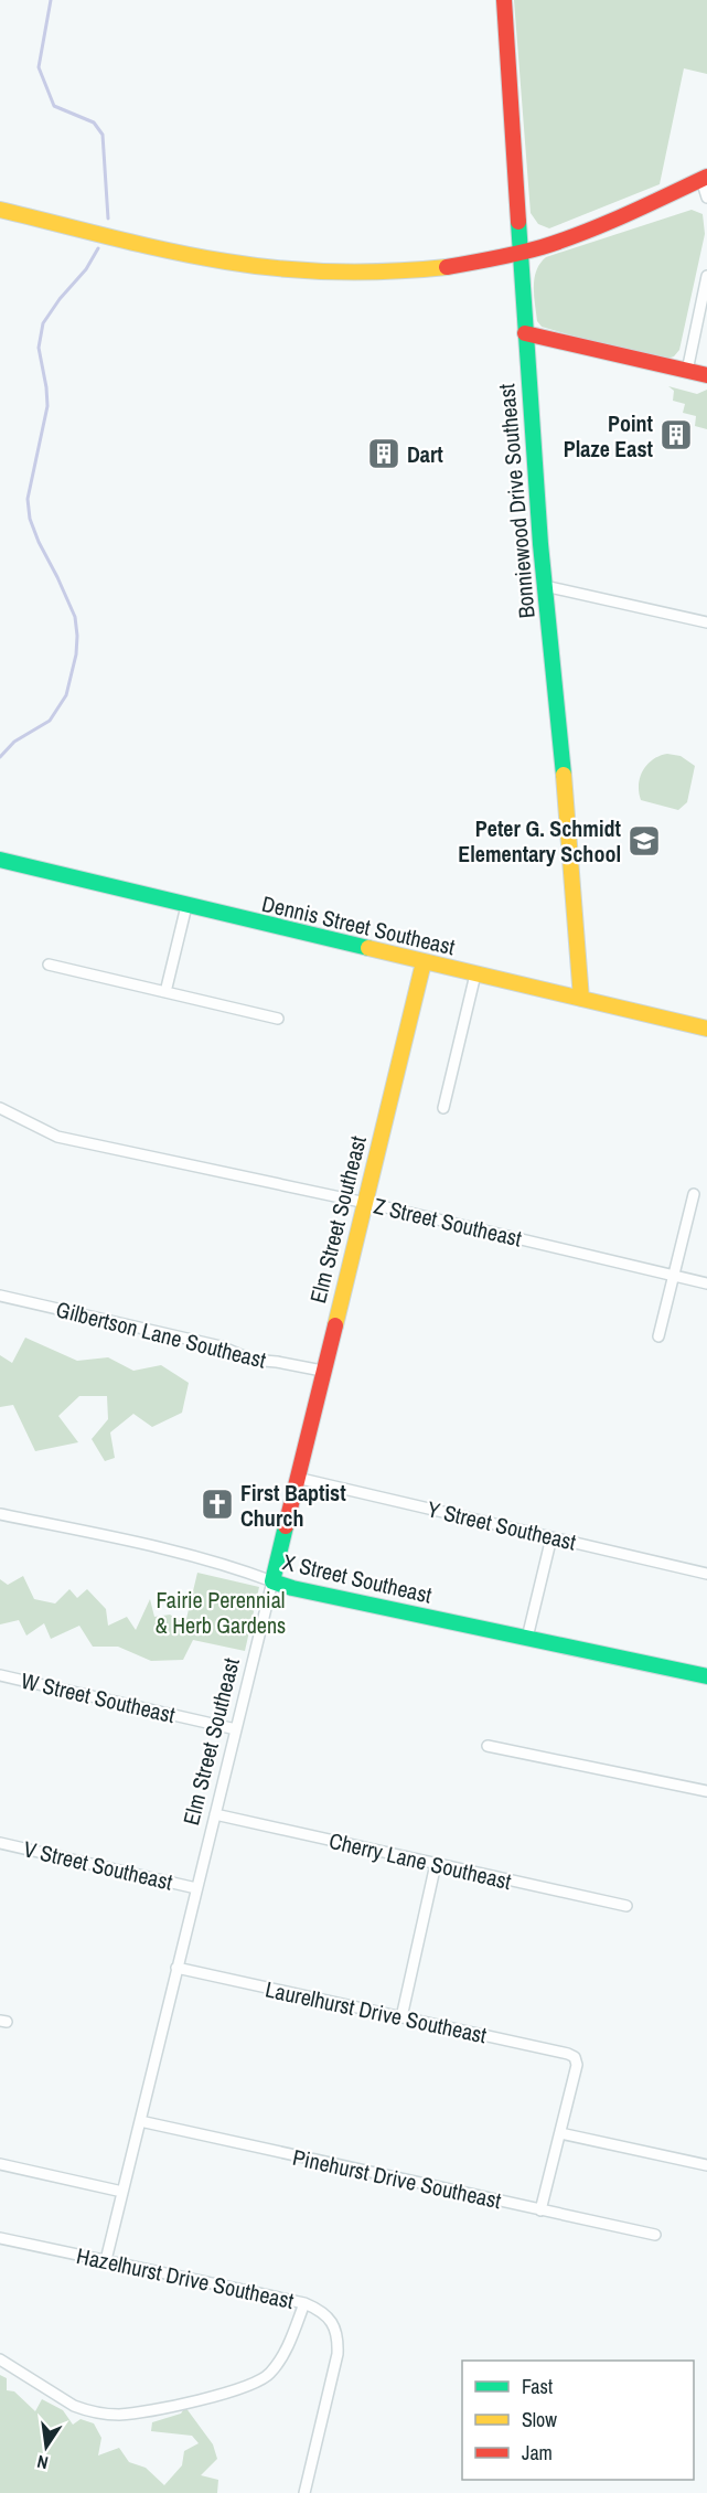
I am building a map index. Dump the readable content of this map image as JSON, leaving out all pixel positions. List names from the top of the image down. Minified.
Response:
{"streets":{"street":["Bonniewood Drive Southeast","Dennis Street Southeast","Elm Street Southeast","Z Street Southeast","Gilbertson Lane Southeast","Y Street Southeast","X Street Southeast","W Street Southeast","Cherry Lane Southeast","V Street Southeast","Laurelhurst Drive Southeast","Pinehurst Drive Southeast","Hazelhurst Drive Southeast"]},"crossings":[["Bonniewood Drive Southeast","Dennis Street Southeast"],["Dennis Street Southeast","Elm Street Southeast"],["Elm Street Southeast","Z Street Southeast"],["Elm Street Southeast","Gilbertson Lane Southeast"],["Elm Street Southeast","Y Street Southeast"],["Elm Street Southeast","X Street Southeast"],["Elm Street Southeast","W Street Southeast"],["Elm Street Southeast","Cherry Lane Southeast"],["Elm Street Southeast","V Street Southeast"],["Elm Street Southeast","Laurelhurst Drive Southeast"],["Elm Street Southeast","Pinehurst Drive Southeast"],["Elm Street Southeast","Hazelhurst Drive Southeast"]],"parks":["Fairie Perennial & Herb Gardens"],"places":{"building":["Point Plaze East","Dart"],"school or university":["Peter G. Schmidt Elementary School"],"church":["First Baptist Church"]},"legend":["Fast","Slow","Jam"],"north":"bottom"}
